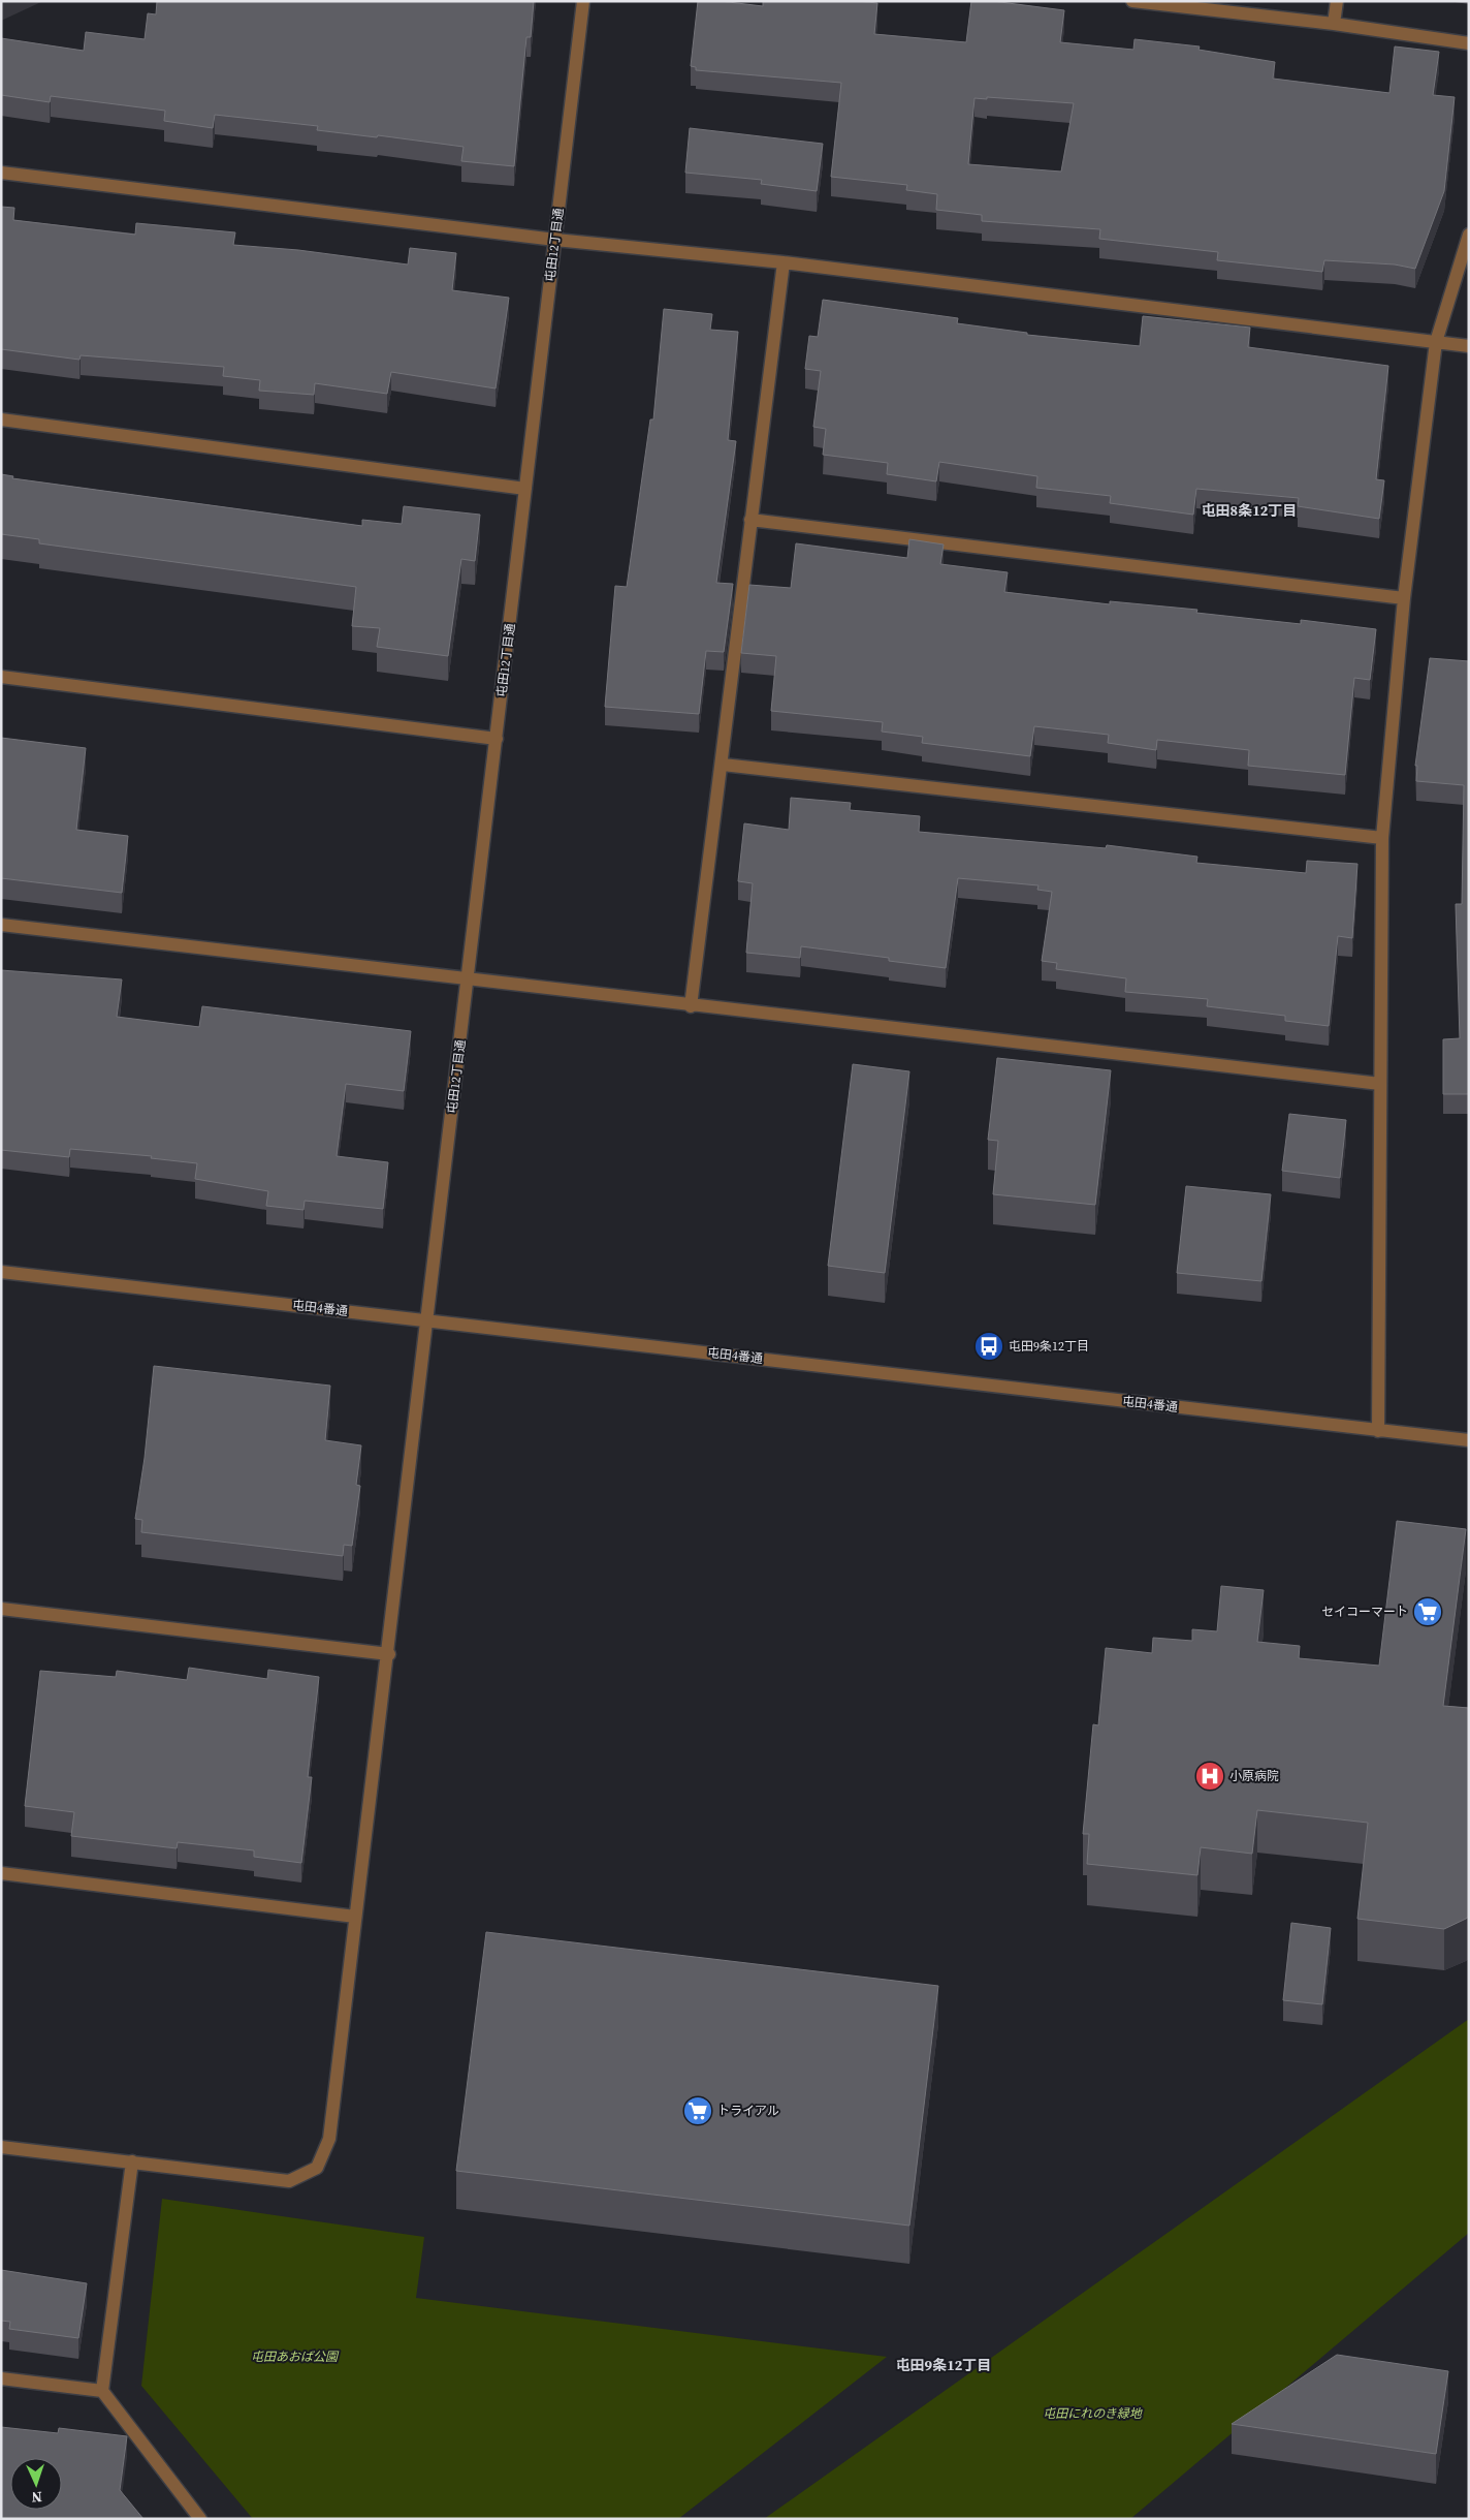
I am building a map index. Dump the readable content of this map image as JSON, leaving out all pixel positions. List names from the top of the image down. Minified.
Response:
{"streets":{"street":["屯田12丁目通","屯田4番通"]},"crossings":[["屯田12丁目通","屯田4番通"]],"districts":["屯田8条12丁目","屯田9条12丁目"],"parks":["屯田あおば公園","屯田にれのき緑地"],"places":{"bus stop":["屯田9条12丁目"],"supermarket":["セイコーマート","トライアル"],"hospital":["小原病院"]},"north":"bottom"}
